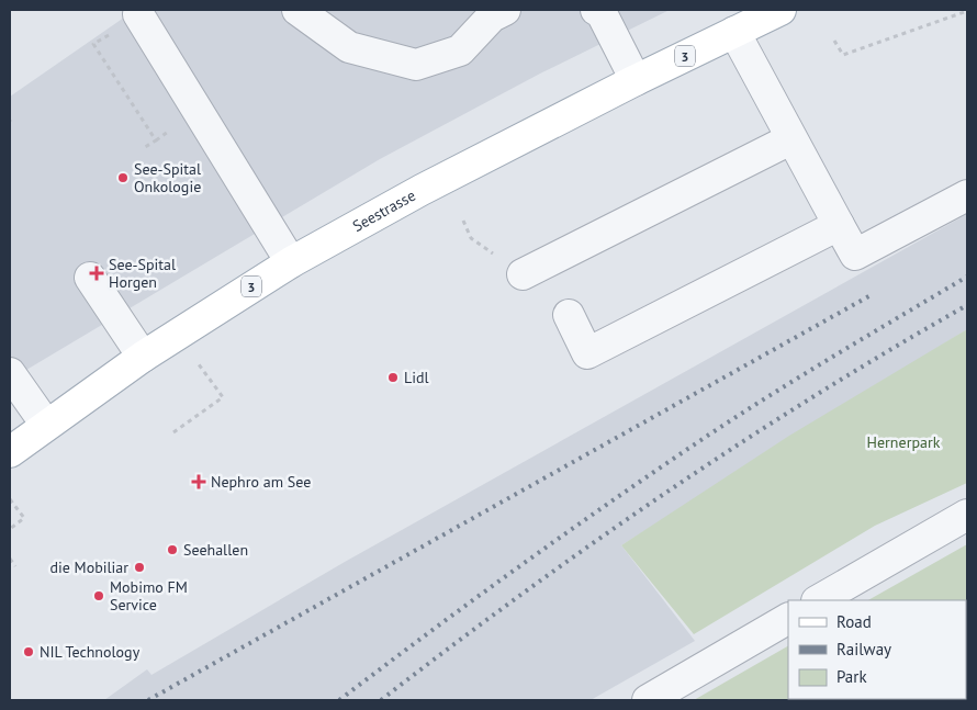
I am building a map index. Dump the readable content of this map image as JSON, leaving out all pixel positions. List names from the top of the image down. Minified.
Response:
{"streets":{"main road":["3","Seestrasse"]},"parks":["Hernerpark"],"places":{"other":["See-Spital Onkologie","Lidl","Seehallen","die Mobiliar","Mobimo FM Service","NIL Technology"],"health":["See-Spital Horgen","Nephro am See"]},"legend":["Road","Railway","Park"]}
